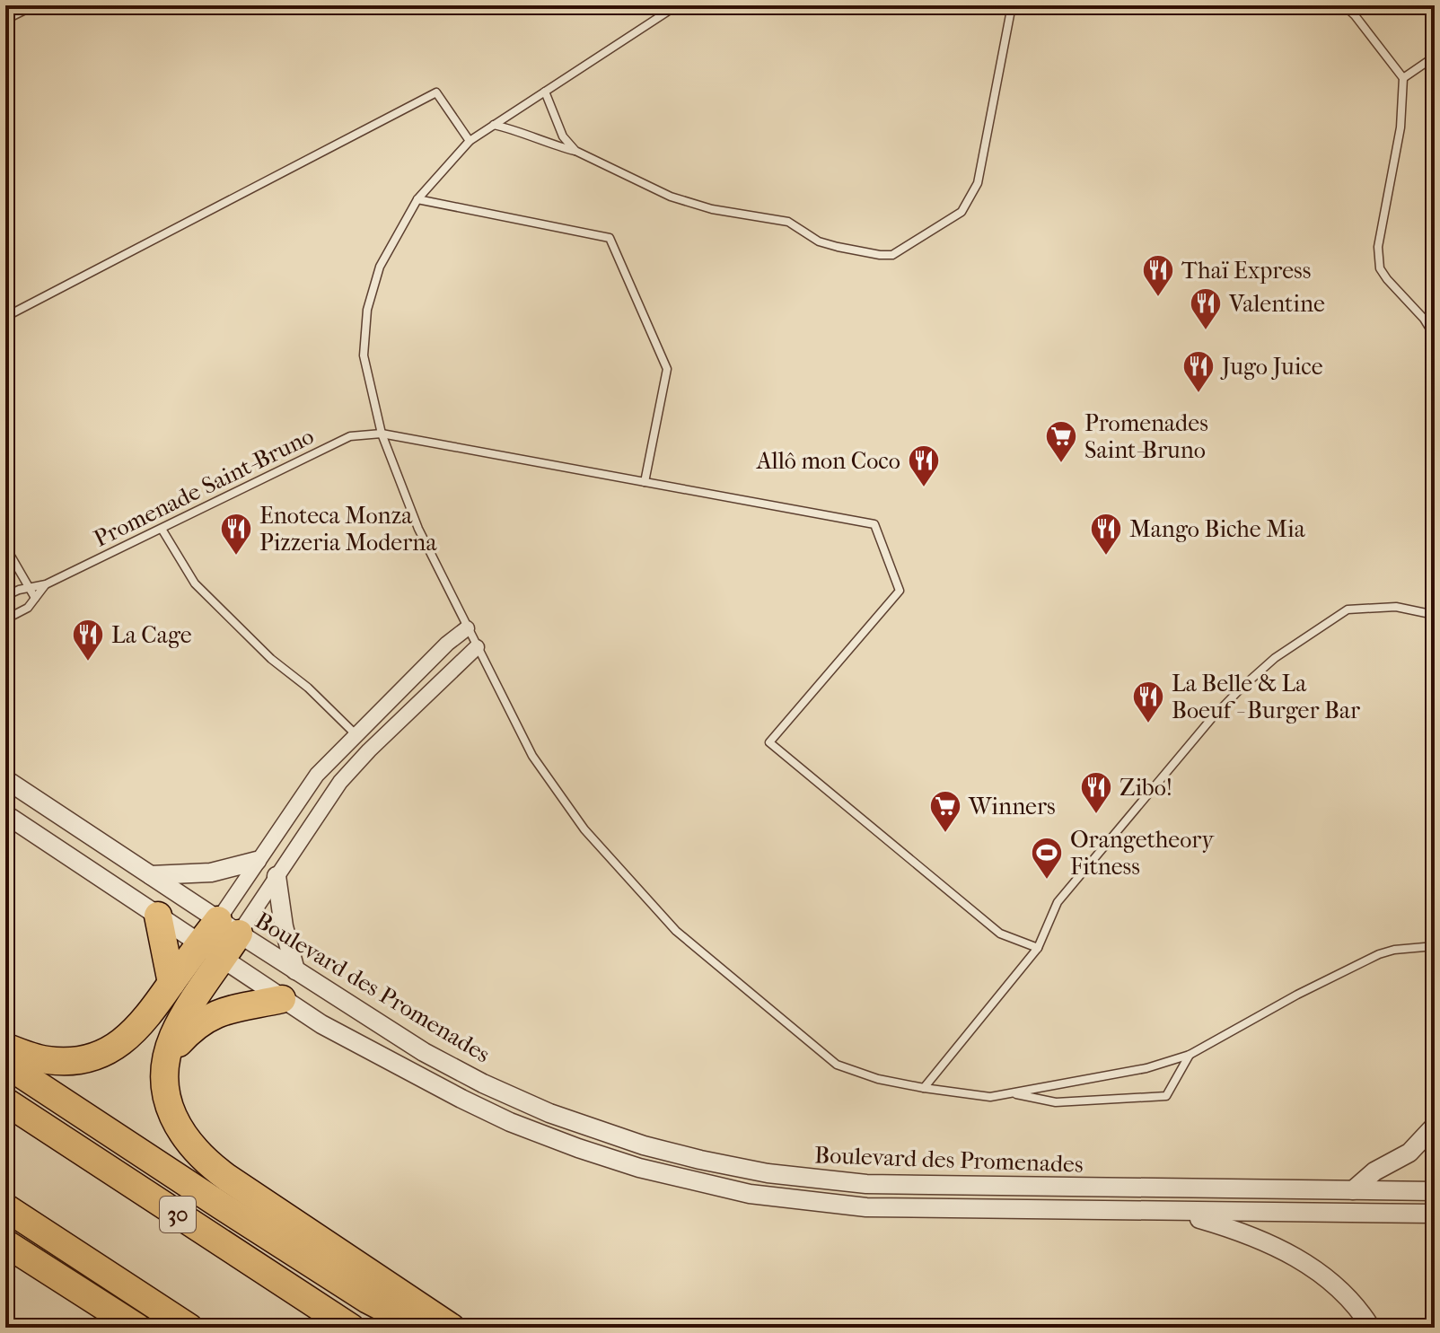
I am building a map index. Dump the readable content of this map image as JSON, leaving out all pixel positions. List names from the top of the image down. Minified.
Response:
{"streets":{"highway":["30"],"street":["Boulevard des Promenades"],"lane":["Promenade Saint-Bruno"]},"places":{"restaurant":["Thaï Express","Valentine","Jugo Juice","Allô mon Coco","Enoteca Monza Pizzeria Moderna","Mango Biche Mia","La Cage","La Belle & La Boeuf - Burger Bar","Zibo!"],"supermarket":["Promenades Saint-Bruno","Winners"],"sports":["Orangetheory Fitness"]}}
